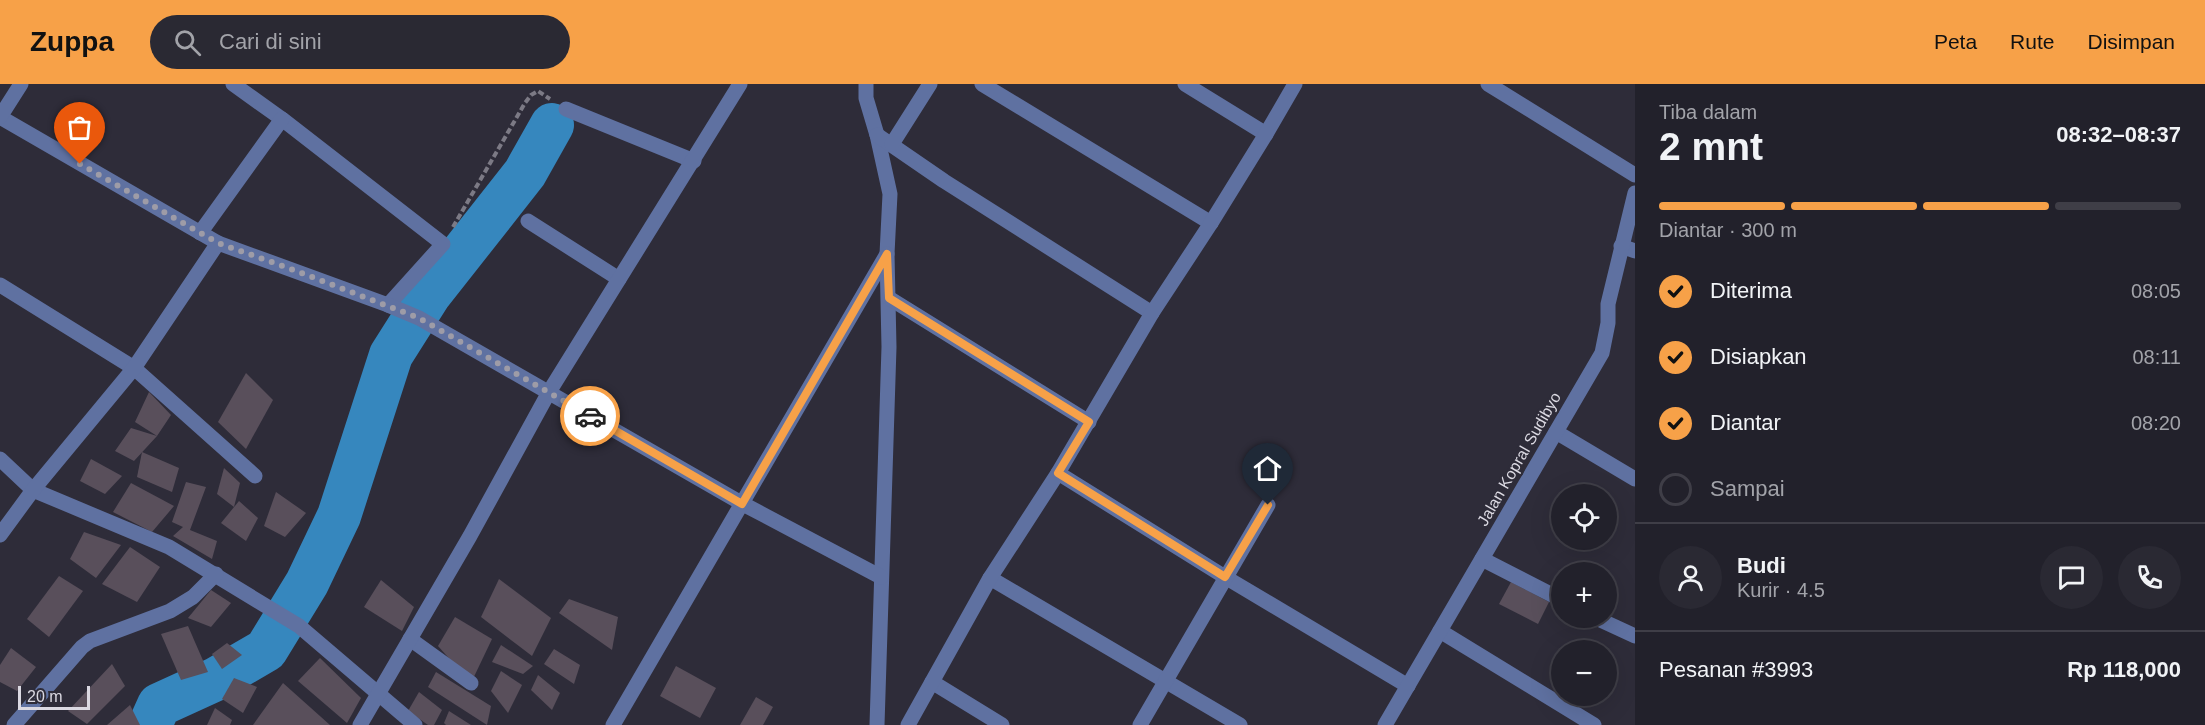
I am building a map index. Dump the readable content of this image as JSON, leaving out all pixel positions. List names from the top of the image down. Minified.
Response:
{"streets":{"street":["Jalan Kopral Sudibyo"]},"scale_bar":"20 m","page":{"header":"Zuppa","search":"Cari di sini","nav":["Peta","Rute","Disimpan"],"heading":["2 mnt","Tiba dalam","08:32–08:37"],"panel":["Budi","Kurir · 4.5","Pesanan #3993","Rp 118,000"],"bar":"Diantar · 300 m","list":[["Diterima","08:05"],["Disiapkan","08:11"],["Diantar","08:20"],"Sampai"],"map_buttons":["+","−"],"scale":"20 m"}}
